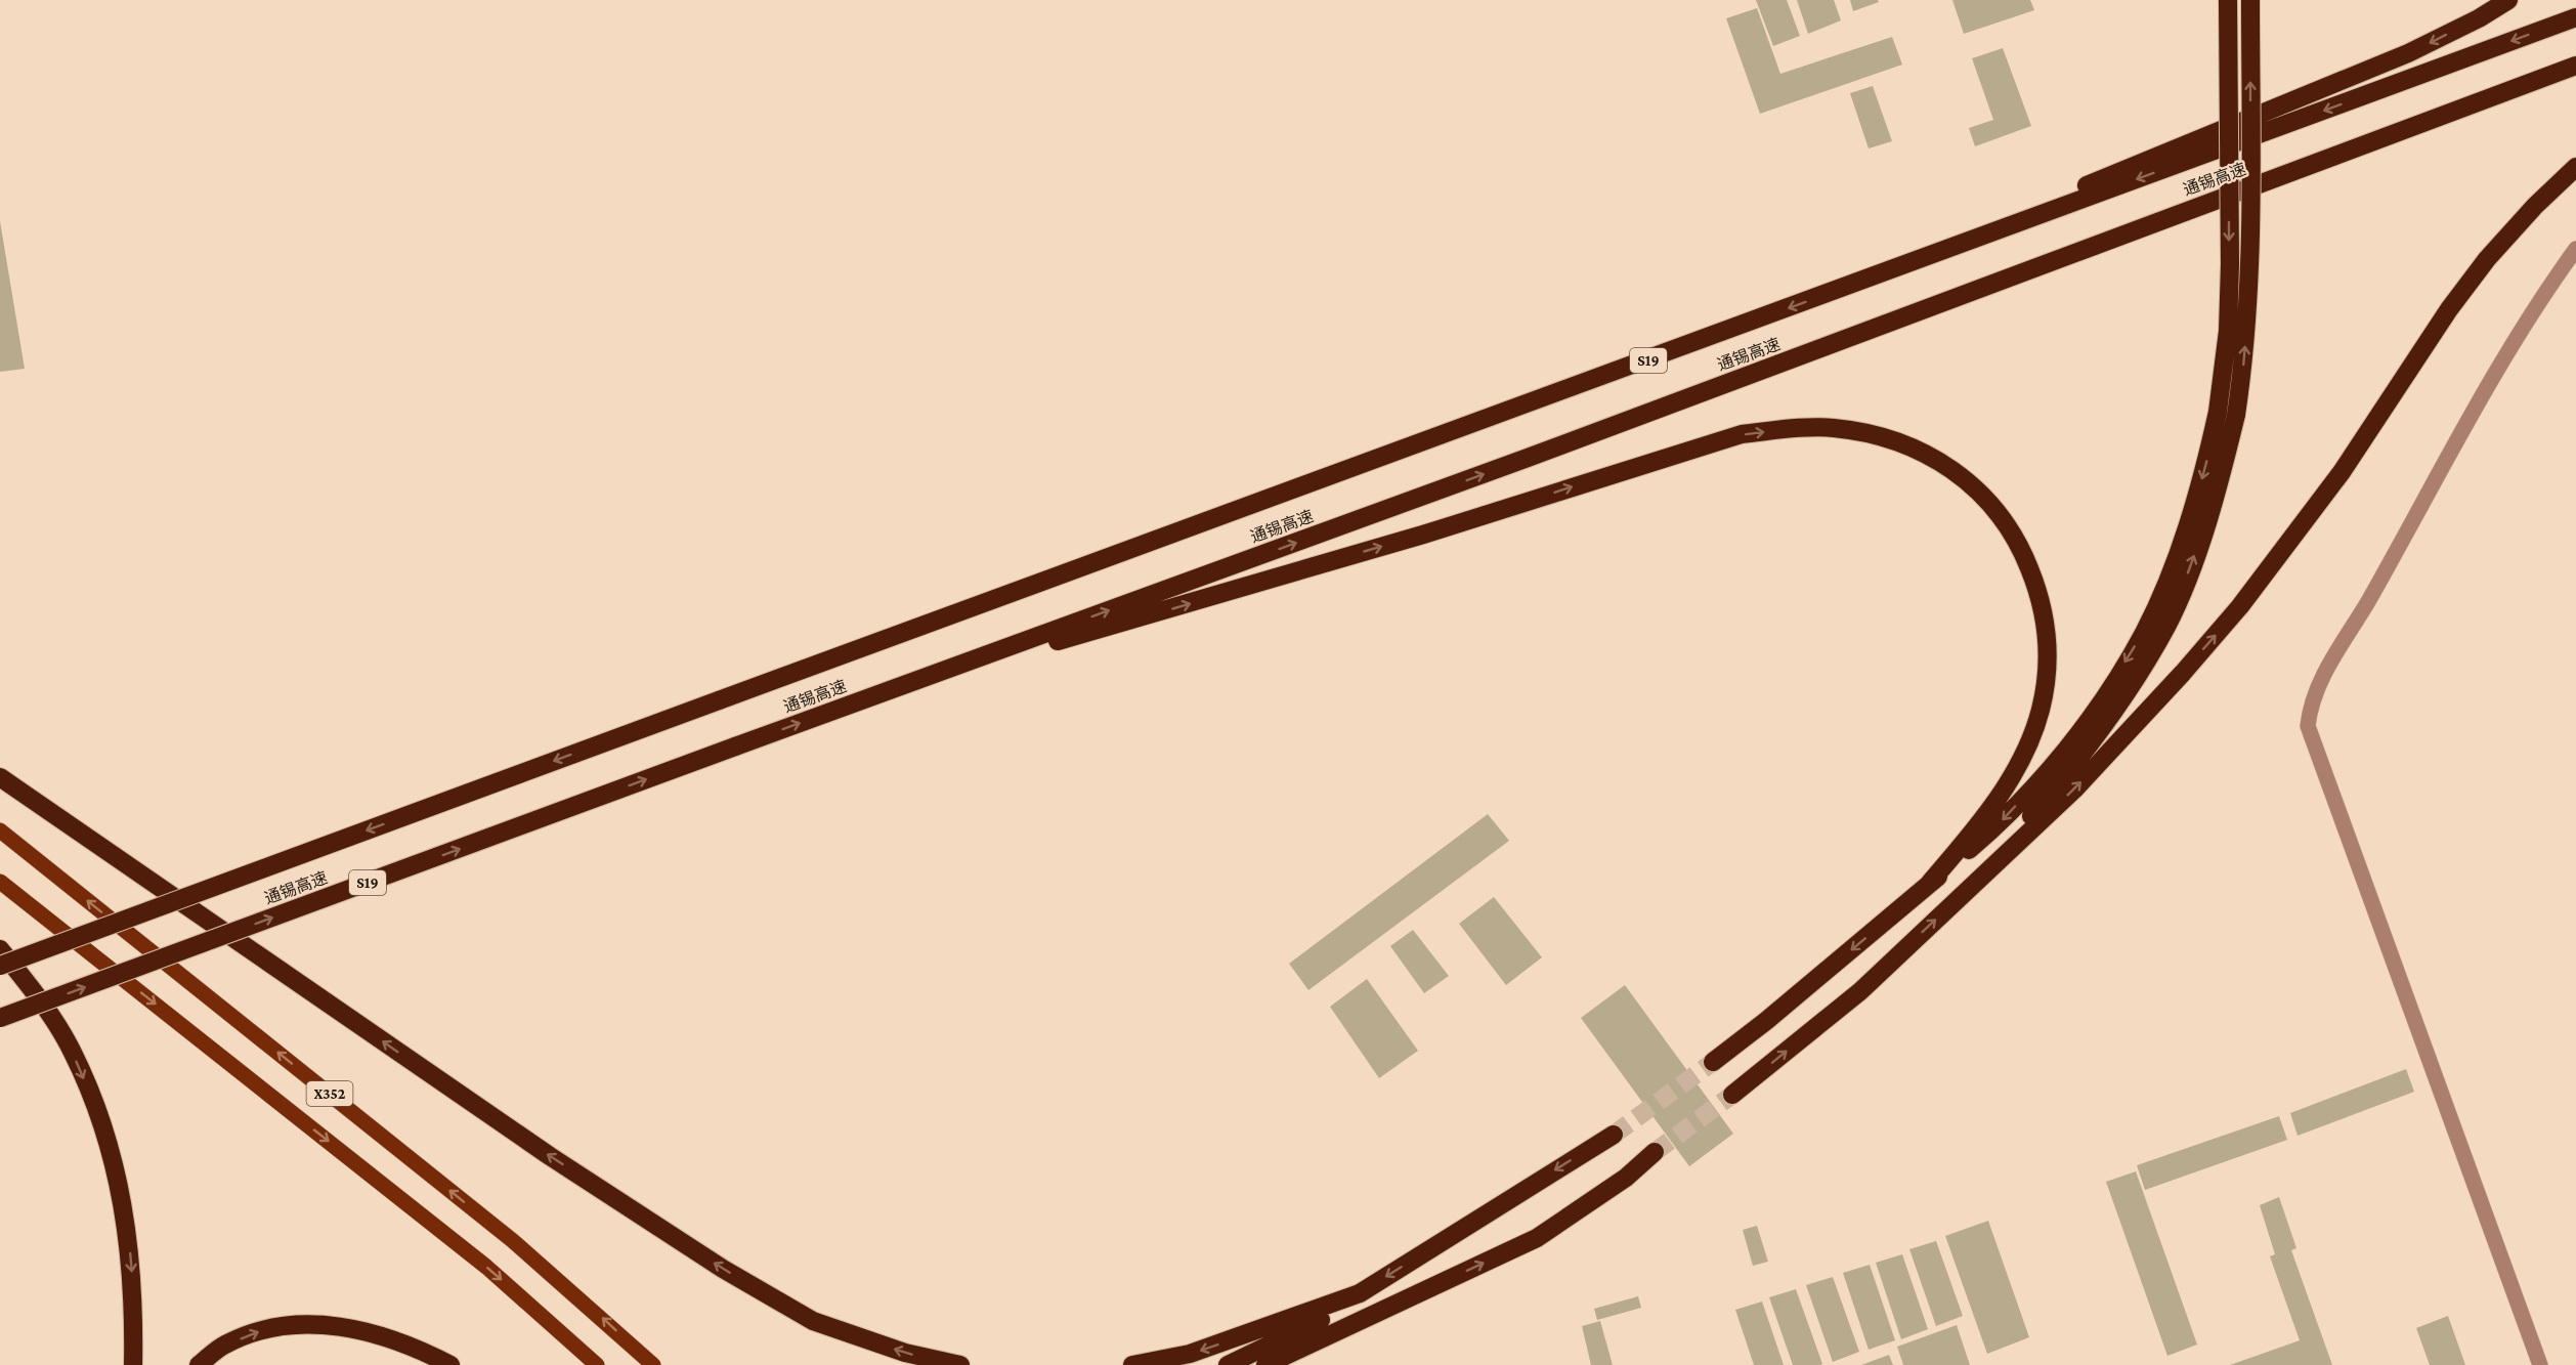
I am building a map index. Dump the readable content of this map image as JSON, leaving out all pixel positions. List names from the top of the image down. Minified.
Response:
{"streets":{"highway":["通锡高速","S19"],"main road":["X352"]}}
